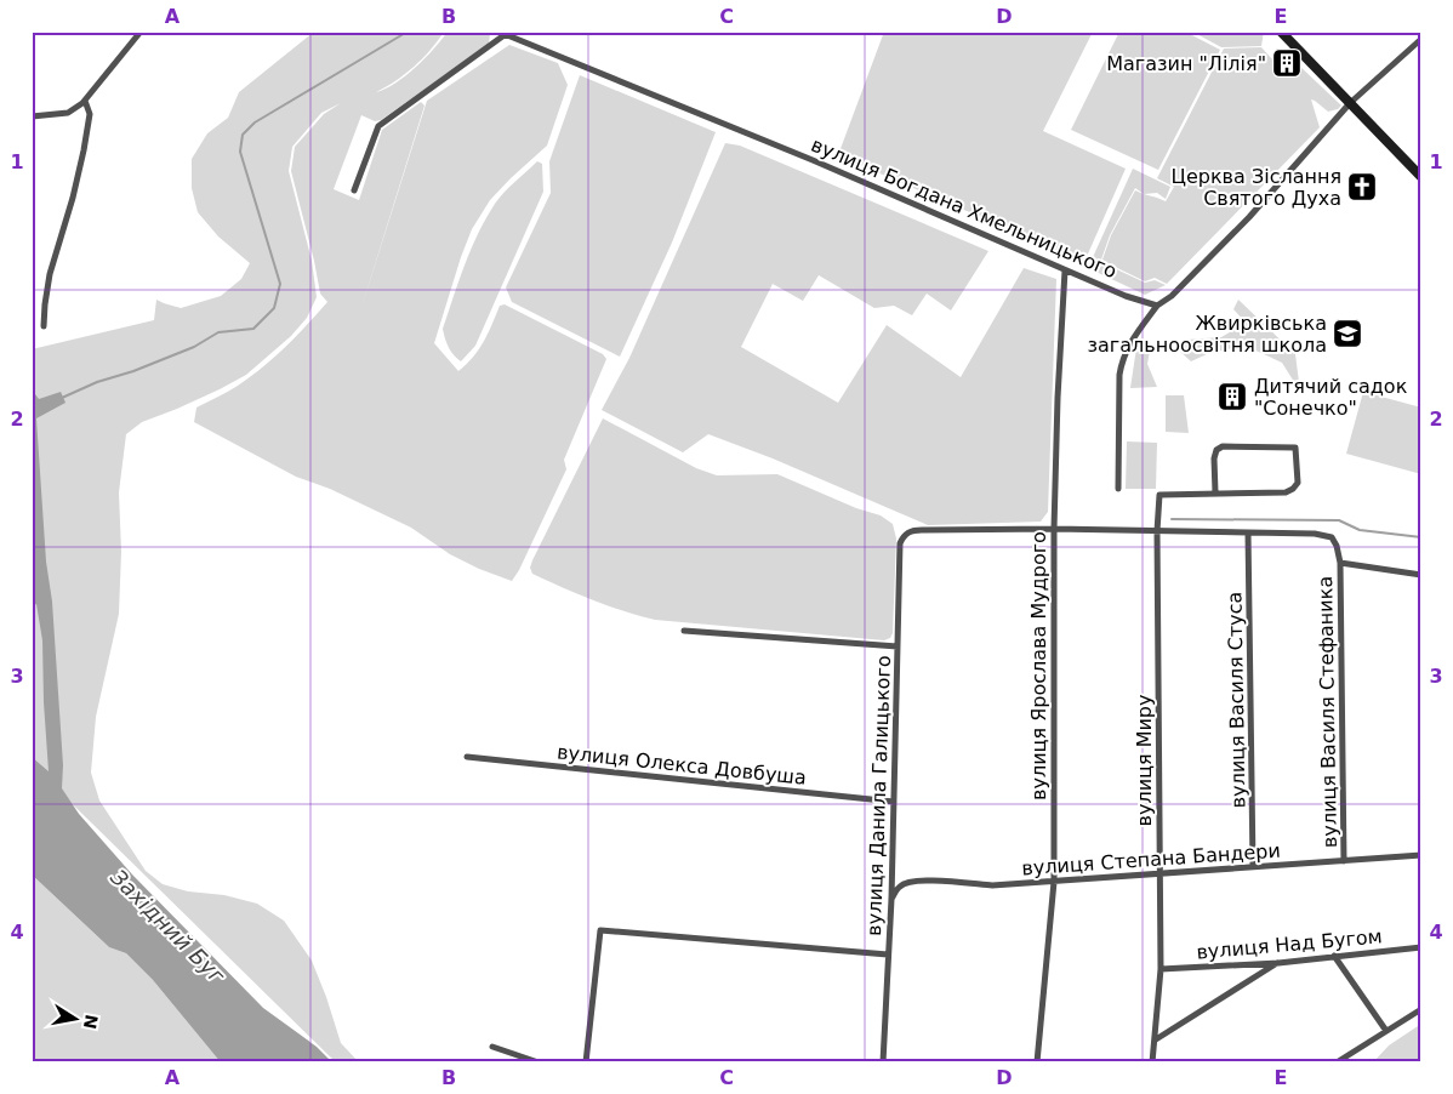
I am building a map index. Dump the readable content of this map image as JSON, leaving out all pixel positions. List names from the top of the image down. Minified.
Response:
{"streets":{"street":["вулиця Богдана Хмельницького","вулиця Ярослава Мудрого","вулиця Василя Стуса","вулиця Василя Стефаника","вулиця Миру","вулиця Олекса Довбуша","вулиця Данила Галицького","вулиця Степана Бандери","вулиця Над Бугом"]},"crossings":[["вулиця Богдана Хмельницького","вулиця Ярослава Мудрого"],["вулиця Ярослава Мудрого","вулиця Данила Галицького"],["вулиця Ярослава Мудрого","вулиця Степана Бандери"],["вулиця Василя Стуса","вулиця Степана Бандери"],["вулиця Василя Стефаника","вулиця Степана Бандери"],["вулиця Миру","вулиця Степана Бандери"],["вулиця Миру","вулиця Над Бугом"],["вулиця Олекса Довбуша","вулиця Данила Галицького"],["вулиця Данила Галицького","вулиця Степана Бандери"]],"water":["Західний Буг"],"places":{"building":["Магазин \"Лілія\"","Дитячий садок \"Сонечко\""],"church":["Церква Зіслання Святого Духа"],"school or university":["Жвирківська загальноосвітня школа"]},"north":"right","grid":{"columns":["A","B","C","D","E"],"rows":["1","2","3","4"]}}
